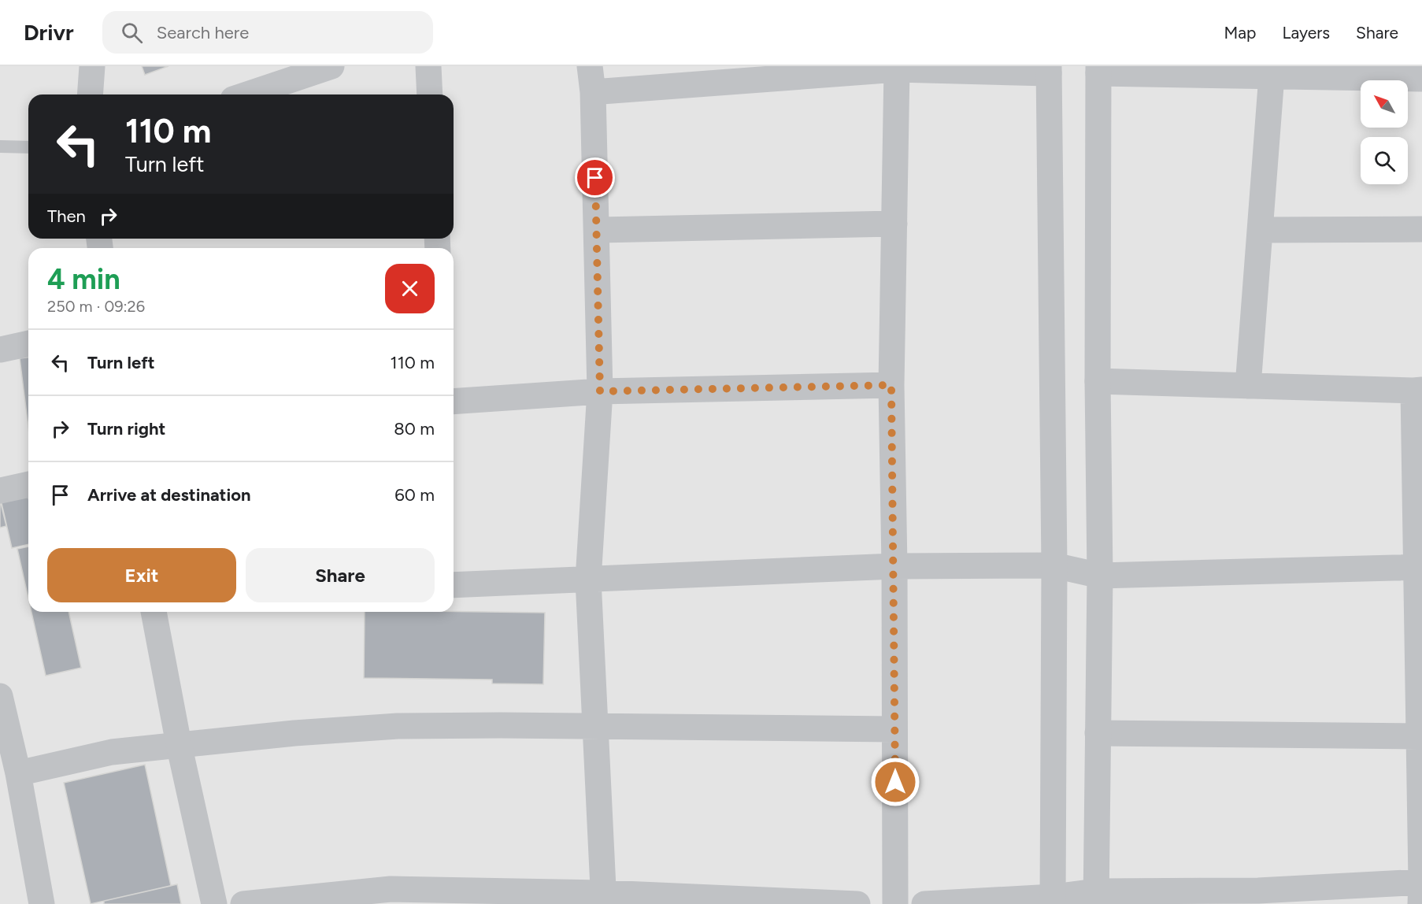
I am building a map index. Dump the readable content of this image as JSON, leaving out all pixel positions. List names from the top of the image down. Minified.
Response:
{"north":"top left","page":{"header":"Drivr","search":"Search here","nav":["Map","Layers","Share"],"turn":["110 m","Turn left"],"then":"Then","heading":["4 min","250 m · 09:26"],"list":[{"name":"Turn left","value":"110 m"},{"name":"Turn right","value":"80 m"},{"name":"Arrive at destination","value":"60 m"}],"buttons":["Exit","Share"]}}
